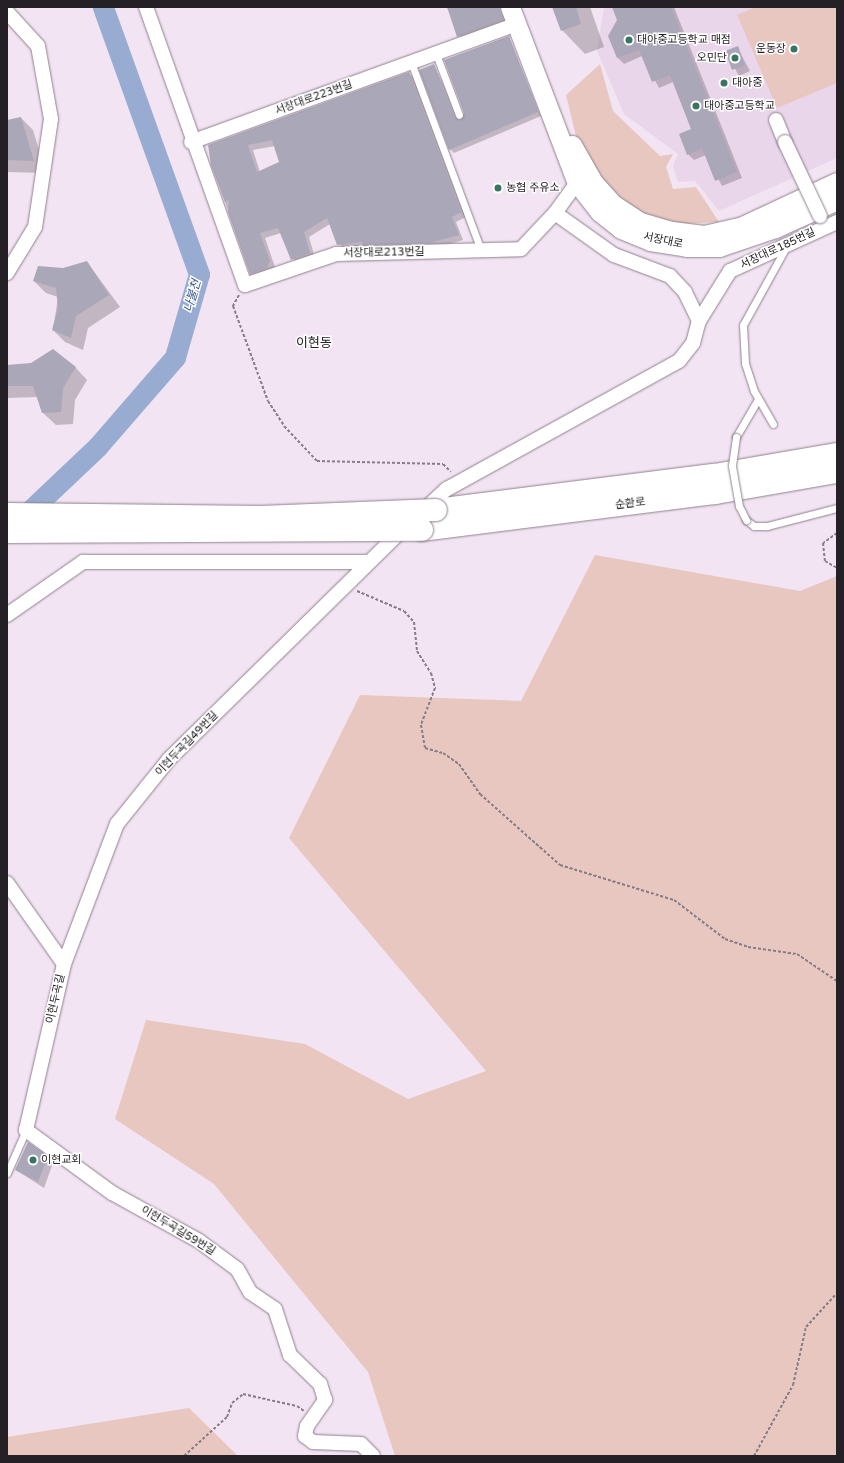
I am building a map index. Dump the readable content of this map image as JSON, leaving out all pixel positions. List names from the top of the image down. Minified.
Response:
{"streets":{"highway":["순환로"],"street":["서장대로223번길","서장대로","서장대로185번길","서장대로213번길","이현두곡길49번길","이현두곡길","이현두곡길59번길"]},"crossings":[["서장대로223번길","서장대로"],["서장대로","서장대로213번길"],["서장대로185번길","이현두곡길49번길"],["이현두곡길49번길","이현두곡길"],["이현두곡길","이현두곡길59번길"]],"districts":["이현동"],"water":["나불천"],"places":["대아중고등학교 매점","운동장","오민단","대아중","대아중고등학교","농협 주유소","이현교회"]}
